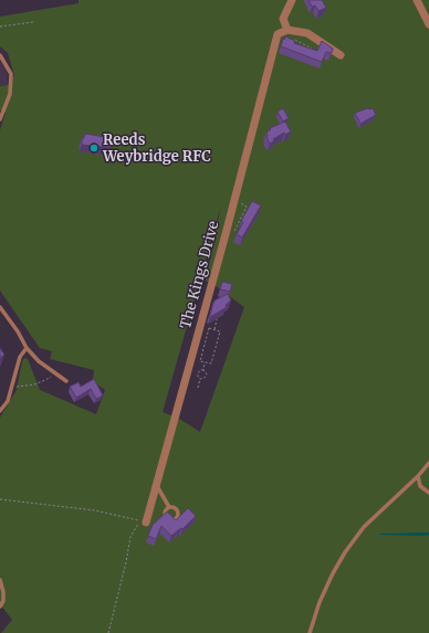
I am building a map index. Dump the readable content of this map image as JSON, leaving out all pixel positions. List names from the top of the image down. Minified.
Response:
{"streets":{"street":["The Kings Drive"]},"places":["Reeds Weybridge RFC"]}
